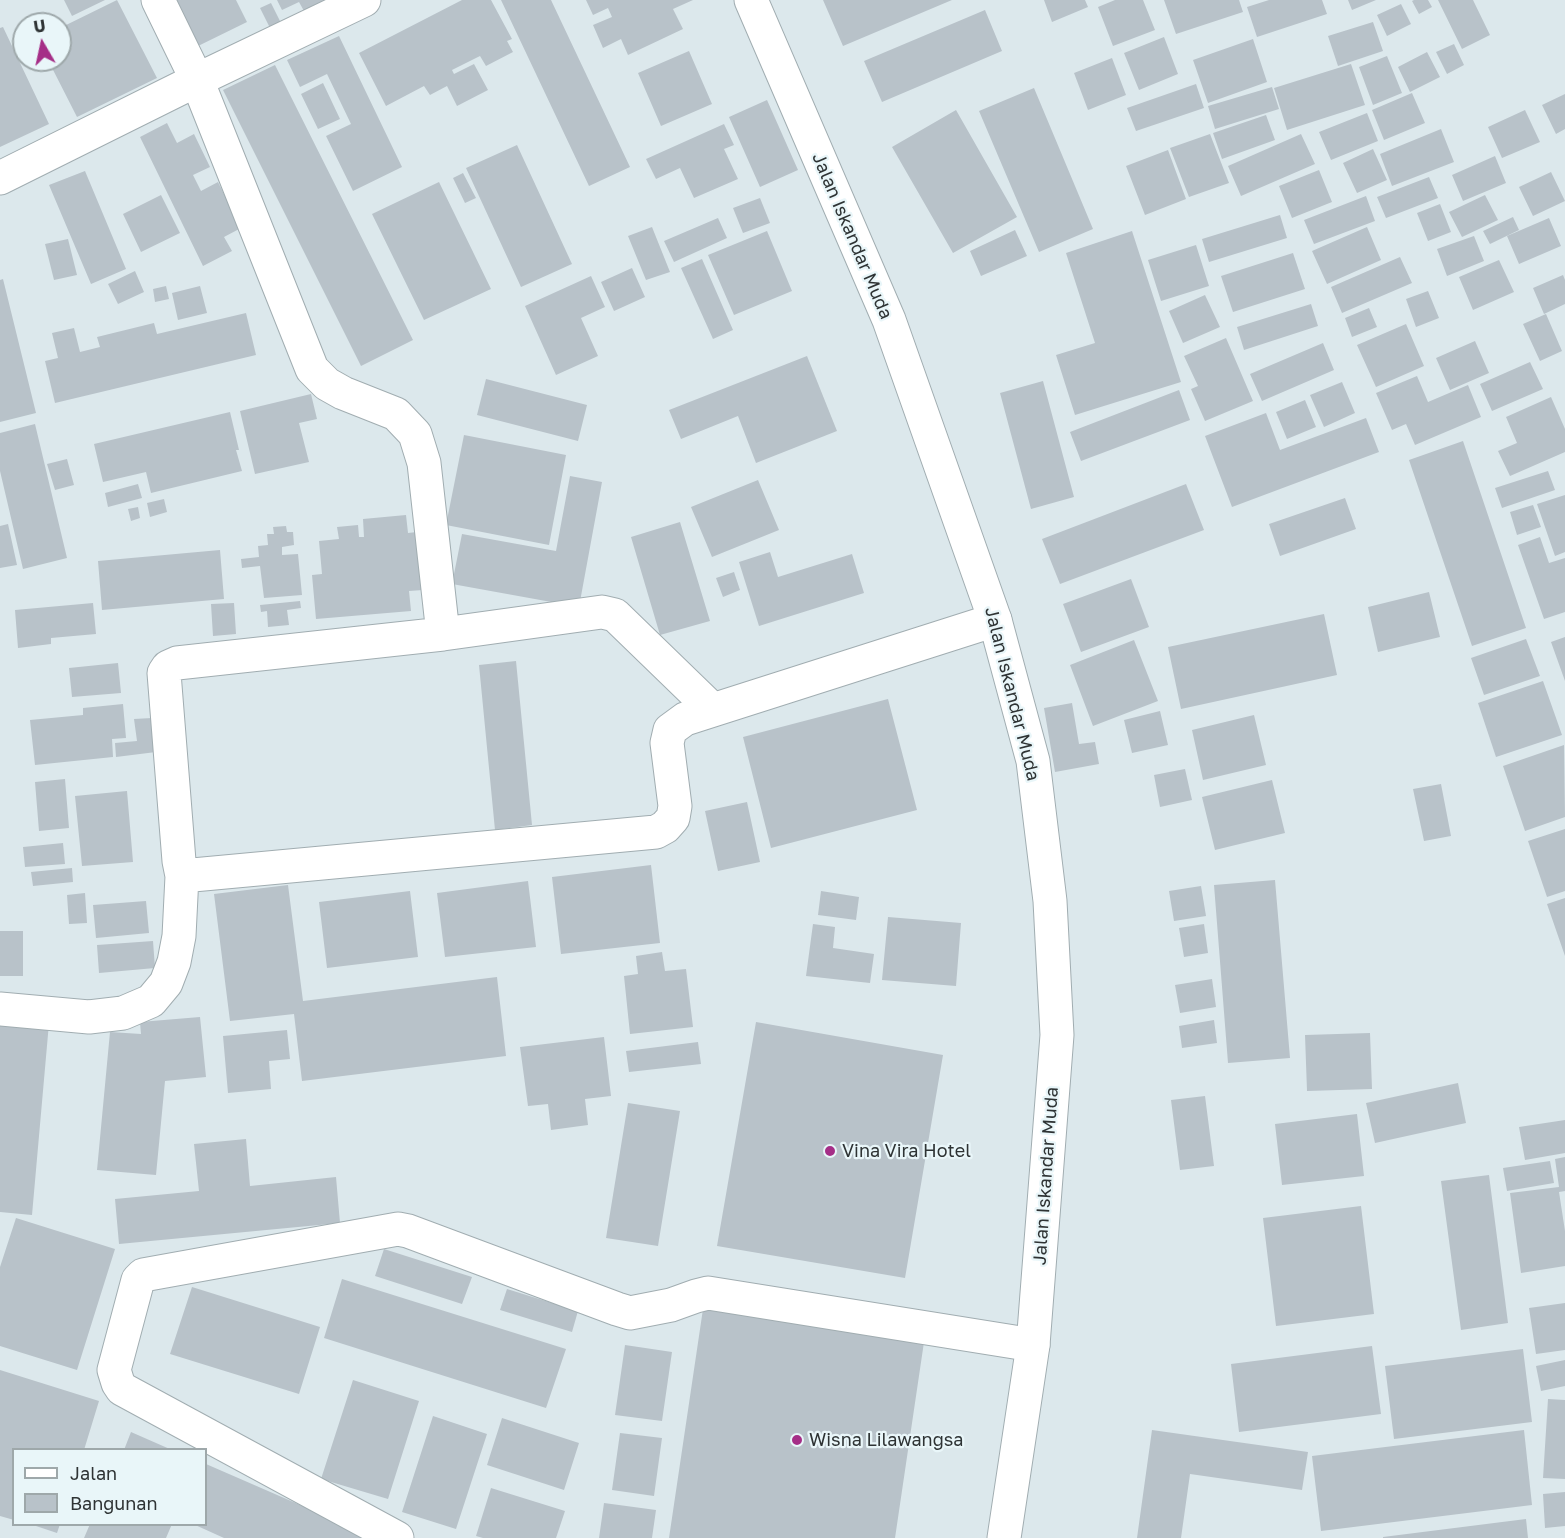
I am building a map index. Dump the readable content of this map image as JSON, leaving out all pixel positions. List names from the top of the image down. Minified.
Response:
{"streets":{"street":["Jalan Iskandar Muda"]},"places":["Vina Vira Hotel","Wisna Lilawangsa"],"legend":["Jalan","Bangunan"],"north":"top"}
